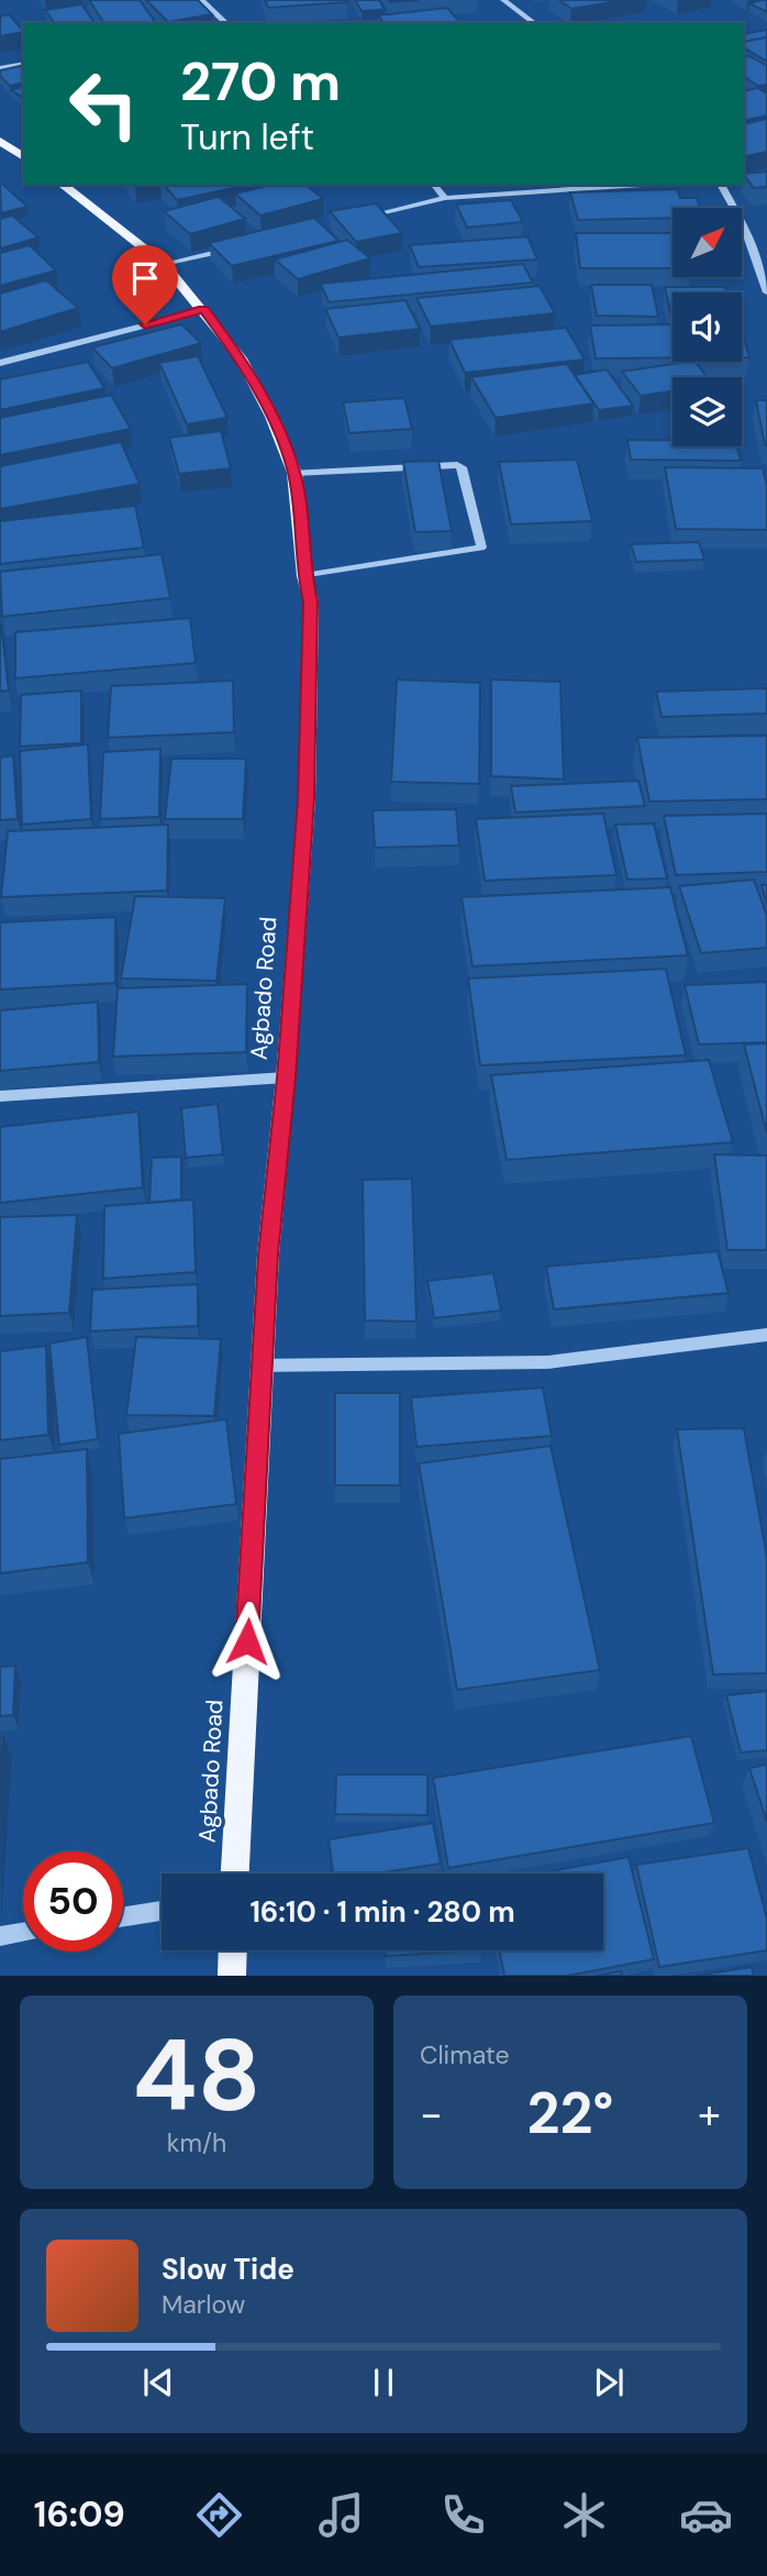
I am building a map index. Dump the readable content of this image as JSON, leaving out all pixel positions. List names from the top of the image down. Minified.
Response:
{"streets":{"main road":["Agbado Road"]},"north":"top right","page":{"turn":["270 m","Turn left"],"limit":"50","trip":"16:10 · 1 min · 280 m","tile":[["48","km/h"],"Climate"],"heat":["−","22°","+"],"song":["Slow Tide","Marlow"],"tabs":"16:09"}}
